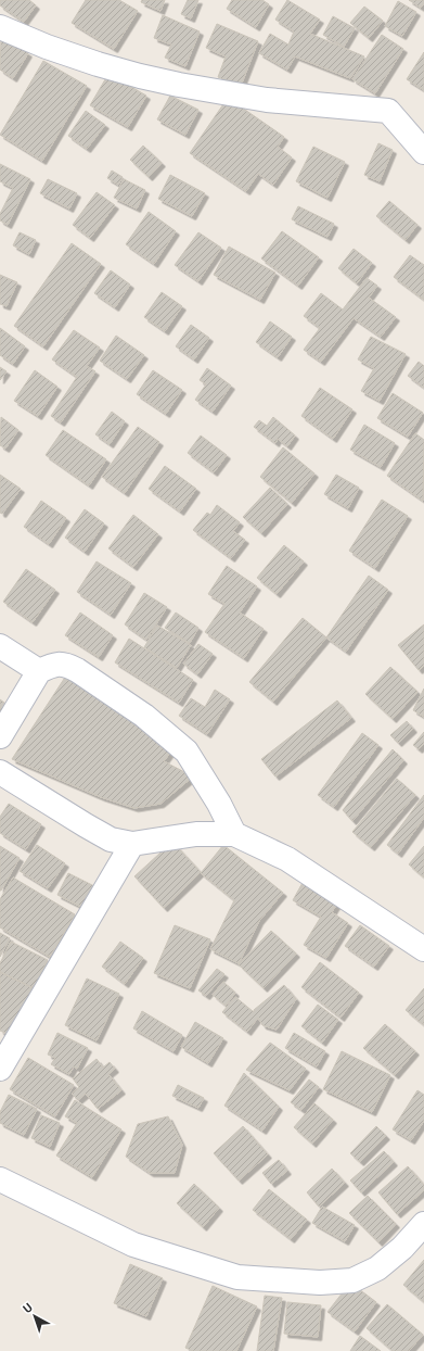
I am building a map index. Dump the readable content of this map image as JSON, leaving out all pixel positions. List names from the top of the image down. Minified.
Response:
{"north":"top left"}
